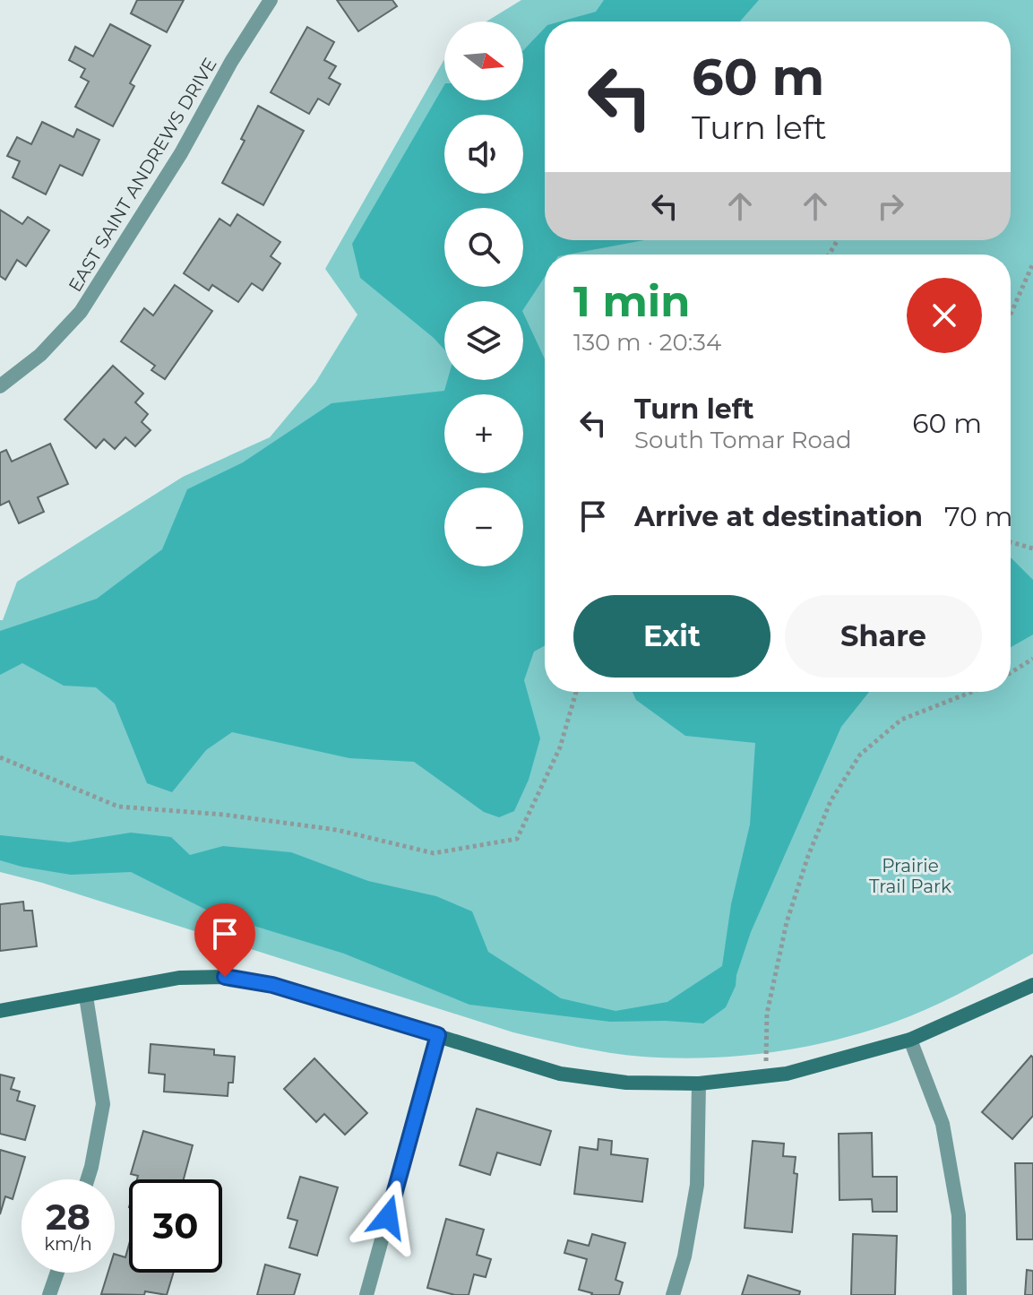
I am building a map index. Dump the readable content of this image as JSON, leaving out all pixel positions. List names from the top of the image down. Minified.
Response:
{"streets":{"street":["EAST SAINT ANDREWS DRIVE"]},"parks":["Prairie Trail Park"],"north":"right","page":{"map_buttons":["+","−"],"turn":["60 m","Turn left"],"heading":["1 min","130 m · 20:34"],"list":[{"name":"Turn left","note":"South Tomar Road","value":"60 m"},{"name":"Arrive at destination","value":"70 m"}],"buttons":["Exit","Share"],"speed":"28 km/h","limit":"30"}}
